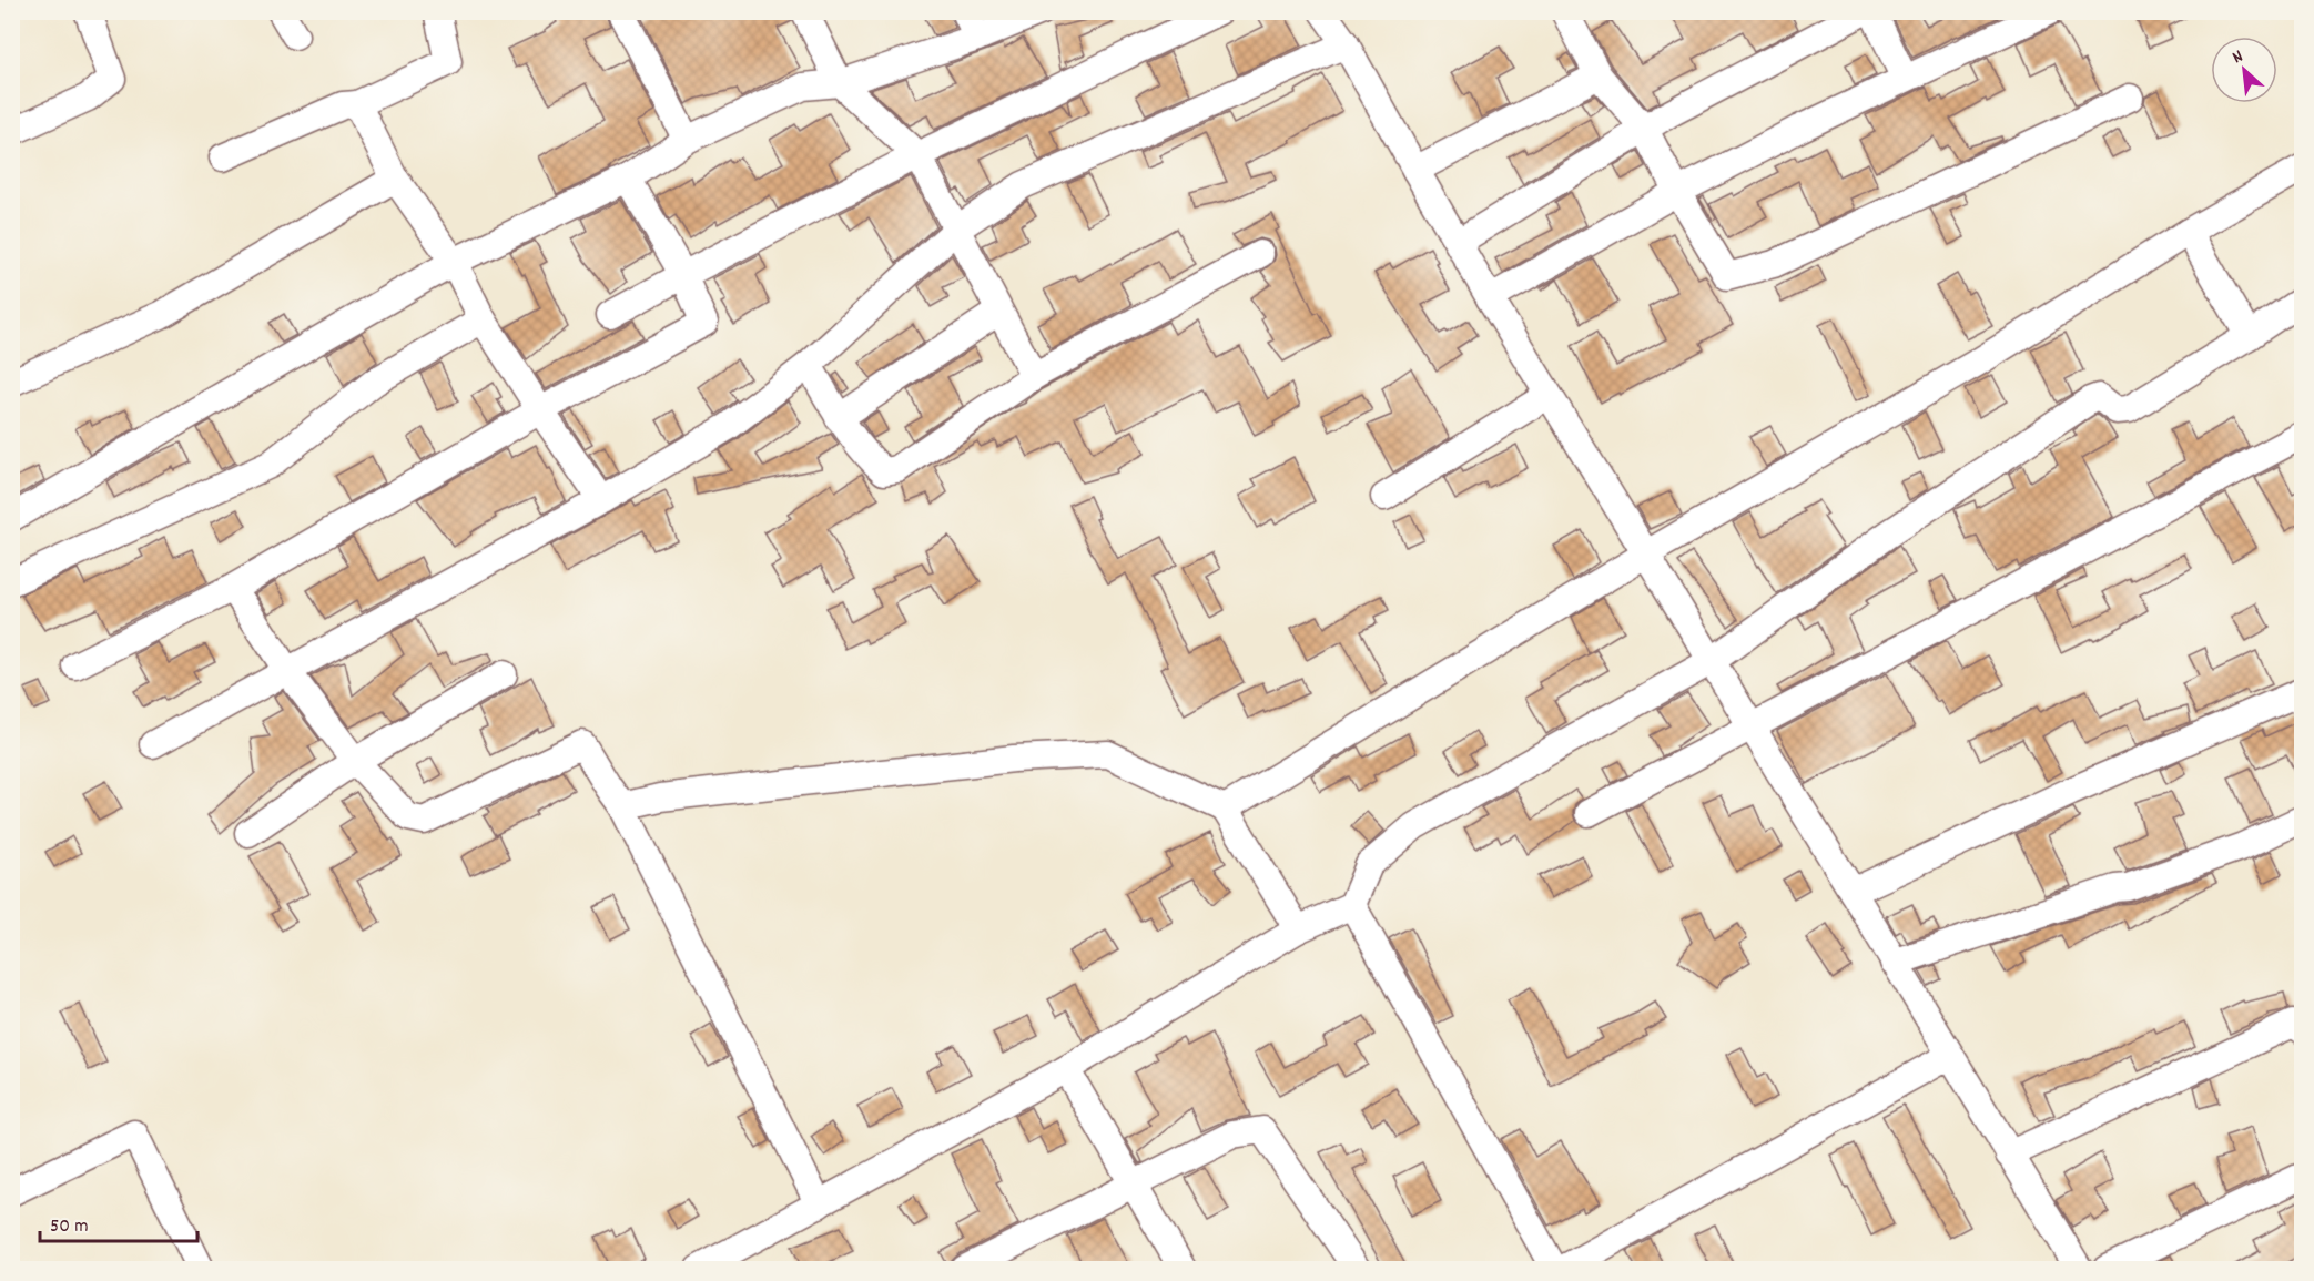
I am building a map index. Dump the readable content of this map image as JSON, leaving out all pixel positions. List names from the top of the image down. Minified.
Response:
{"scale_bar":"50 m","north":"top left"}
